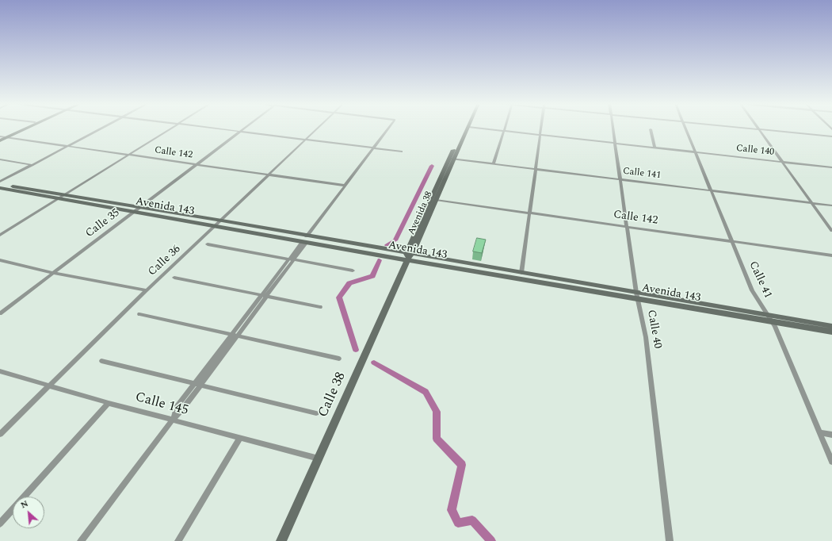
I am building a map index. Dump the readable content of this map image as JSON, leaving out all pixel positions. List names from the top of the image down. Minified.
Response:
{"streets":{"main road":["Avenida 143","Avenida 38","Calle 38"],"street":["Calle 140","Calle 142","Calle 141","Calle 35","Calle 36","Calle 41","Calle 40","Calle 145"]},"crossings":[["Calle 140","Calle 41"],["Calle 140","Calle 40"],["Calle 142","Avenida 38"],["Calle 142","Calle 35"],["Calle 142","Calle 36"],["Calle 142","Calle 41"],["Calle 142","Calle 40"],["Calle 141","Avenida 38"],["Calle 141","Calle 41"],["Calle 141","Calle 40"],["Avenida 143","Avenida 38"],["Avenida 143","Calle 35"],["Avenida 143","Calle 36"],["Avenida 143","Calle 41"],["Avenida 143","Calle 40"],["Avenida 143","Calle 38"],["Avenida 38","Calle 38"],["Calle 36","Calle 145"],["Calle 38","Calle 145"]],"north":"top left"}
